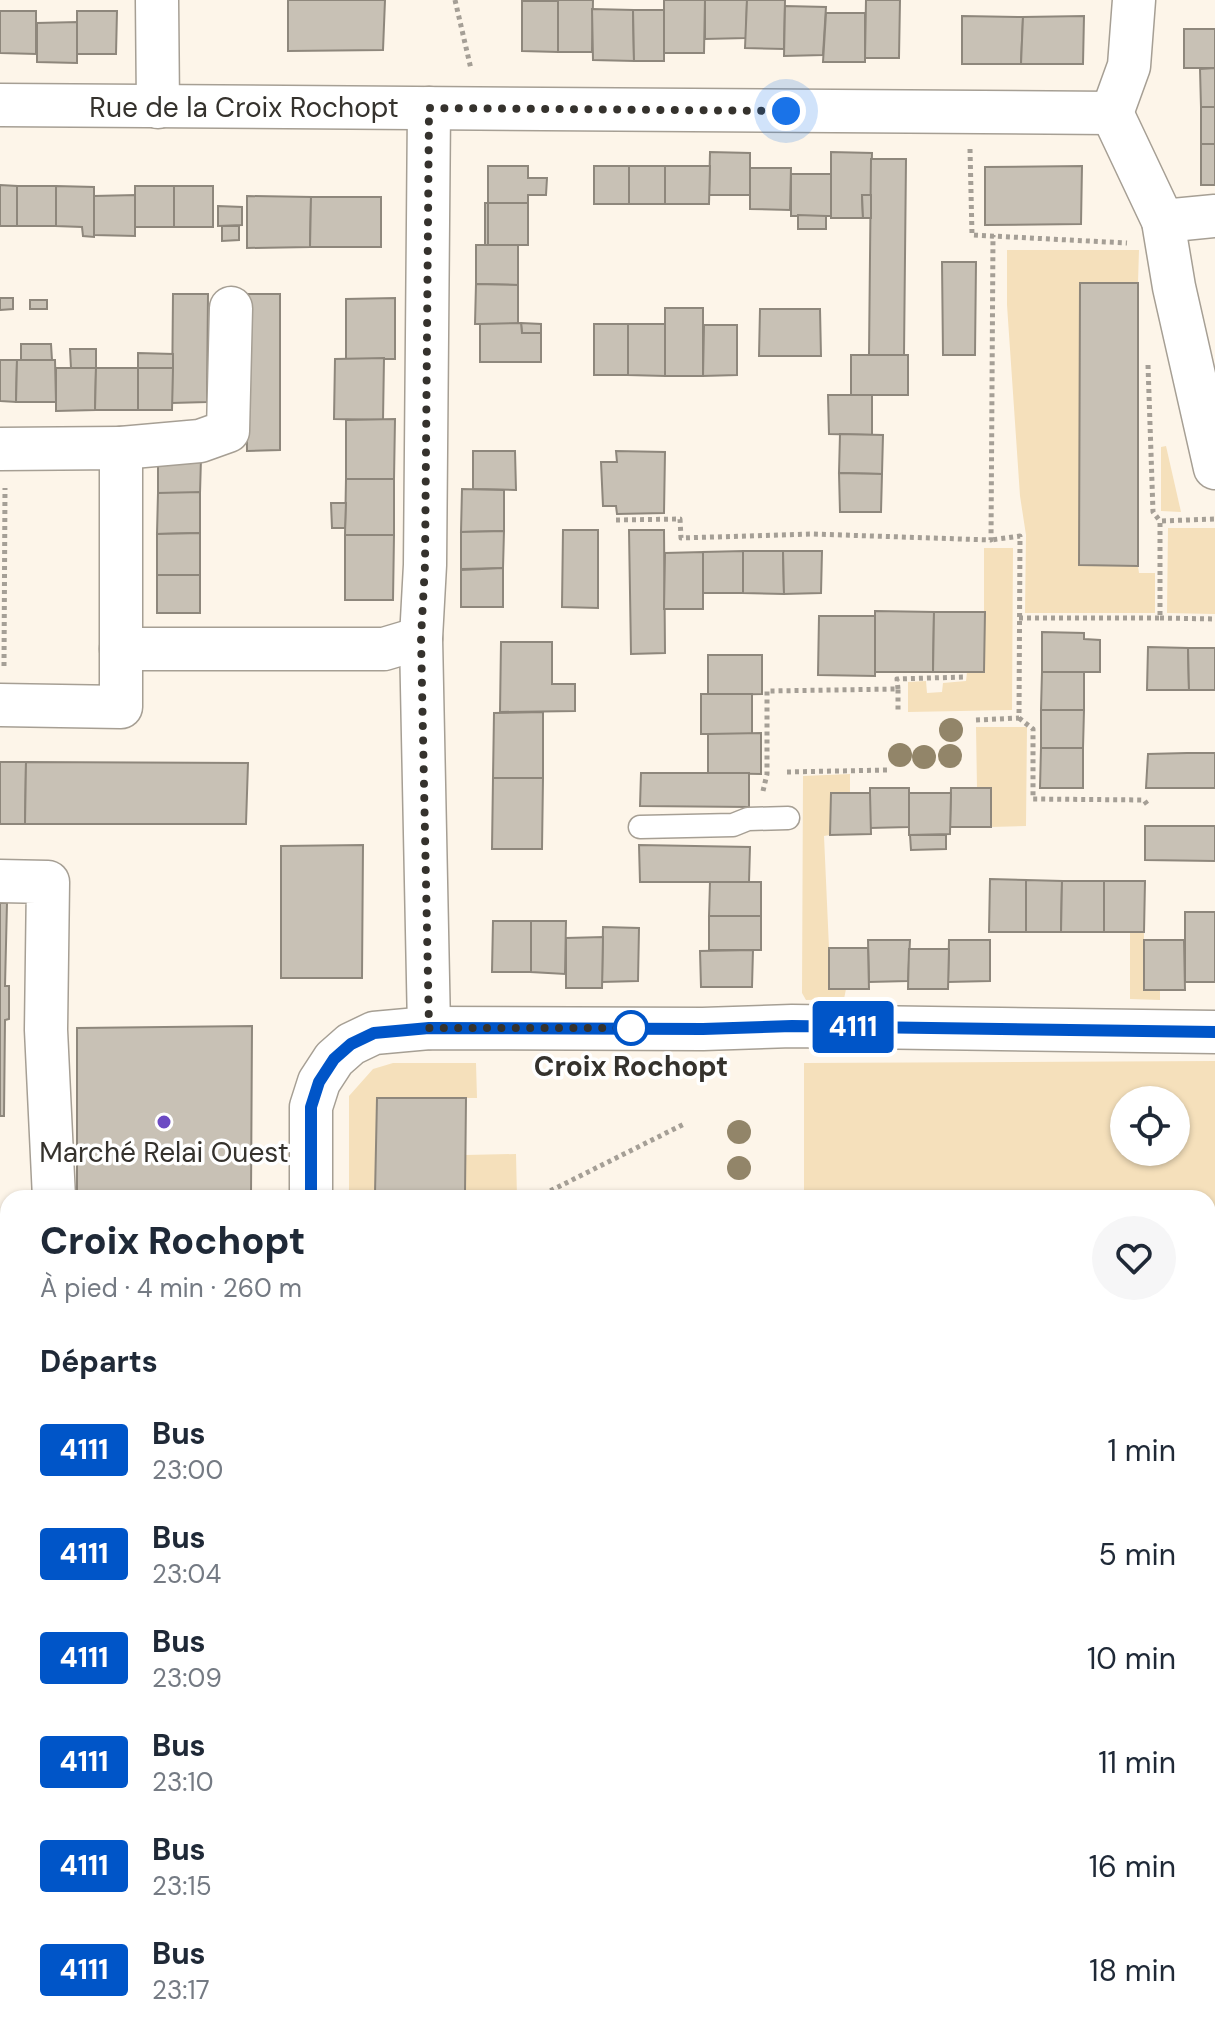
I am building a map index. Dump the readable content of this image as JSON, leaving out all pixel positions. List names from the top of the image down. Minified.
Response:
{"streets":{"street":["Rue de la Croix Rochopt"]},"places":["Croix Rochopt","Marché Relai Ouest"],"lines":["bus line 4111"],"page":{"on_map":"4111","heading":[["Croix Rochopt","À pied · 4 min · 260 m"],"Départs"],"list":[{"mark":"4111","name":"Bus","note":"23:00","value":"1 min"},{"mark":"4111","name":"Bus","note":"23:04","value":"5 min"},{"mark":"4111","name":"Bus","note":"23:09","value":"10 min"},{"mark":"4111","name":"Bus","note":"23:10","value":"11 min"},{"mark":"4111","name":"Bus","note":"23:15","value":"16 min"},{"mark":"4111","name":"Bus","note":"23:17","value":"18 min"}]}}
